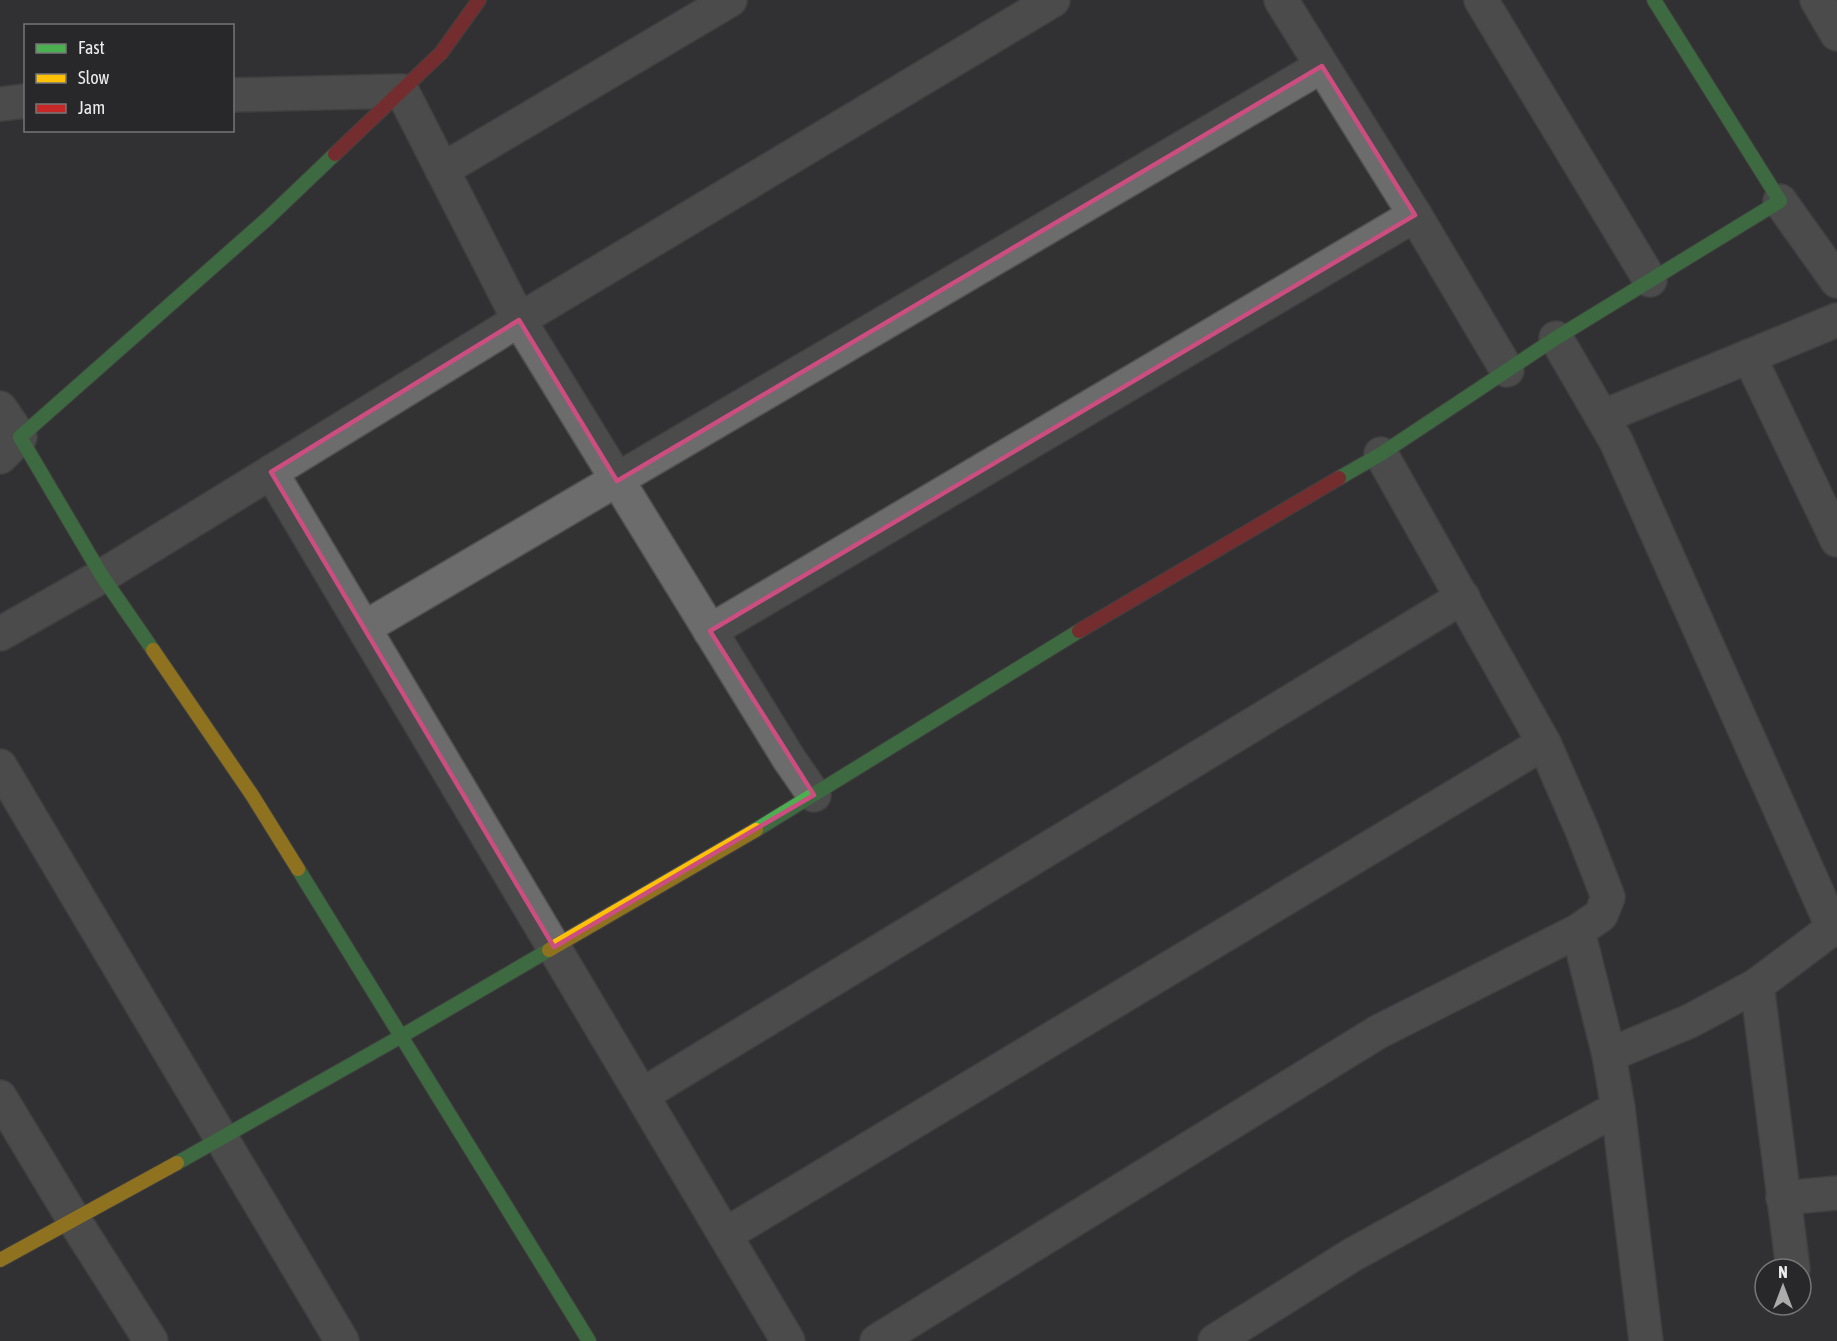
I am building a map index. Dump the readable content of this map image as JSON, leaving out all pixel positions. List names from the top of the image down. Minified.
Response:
{"legend":["Fast","Slow","Jam"],"north":"top"}
